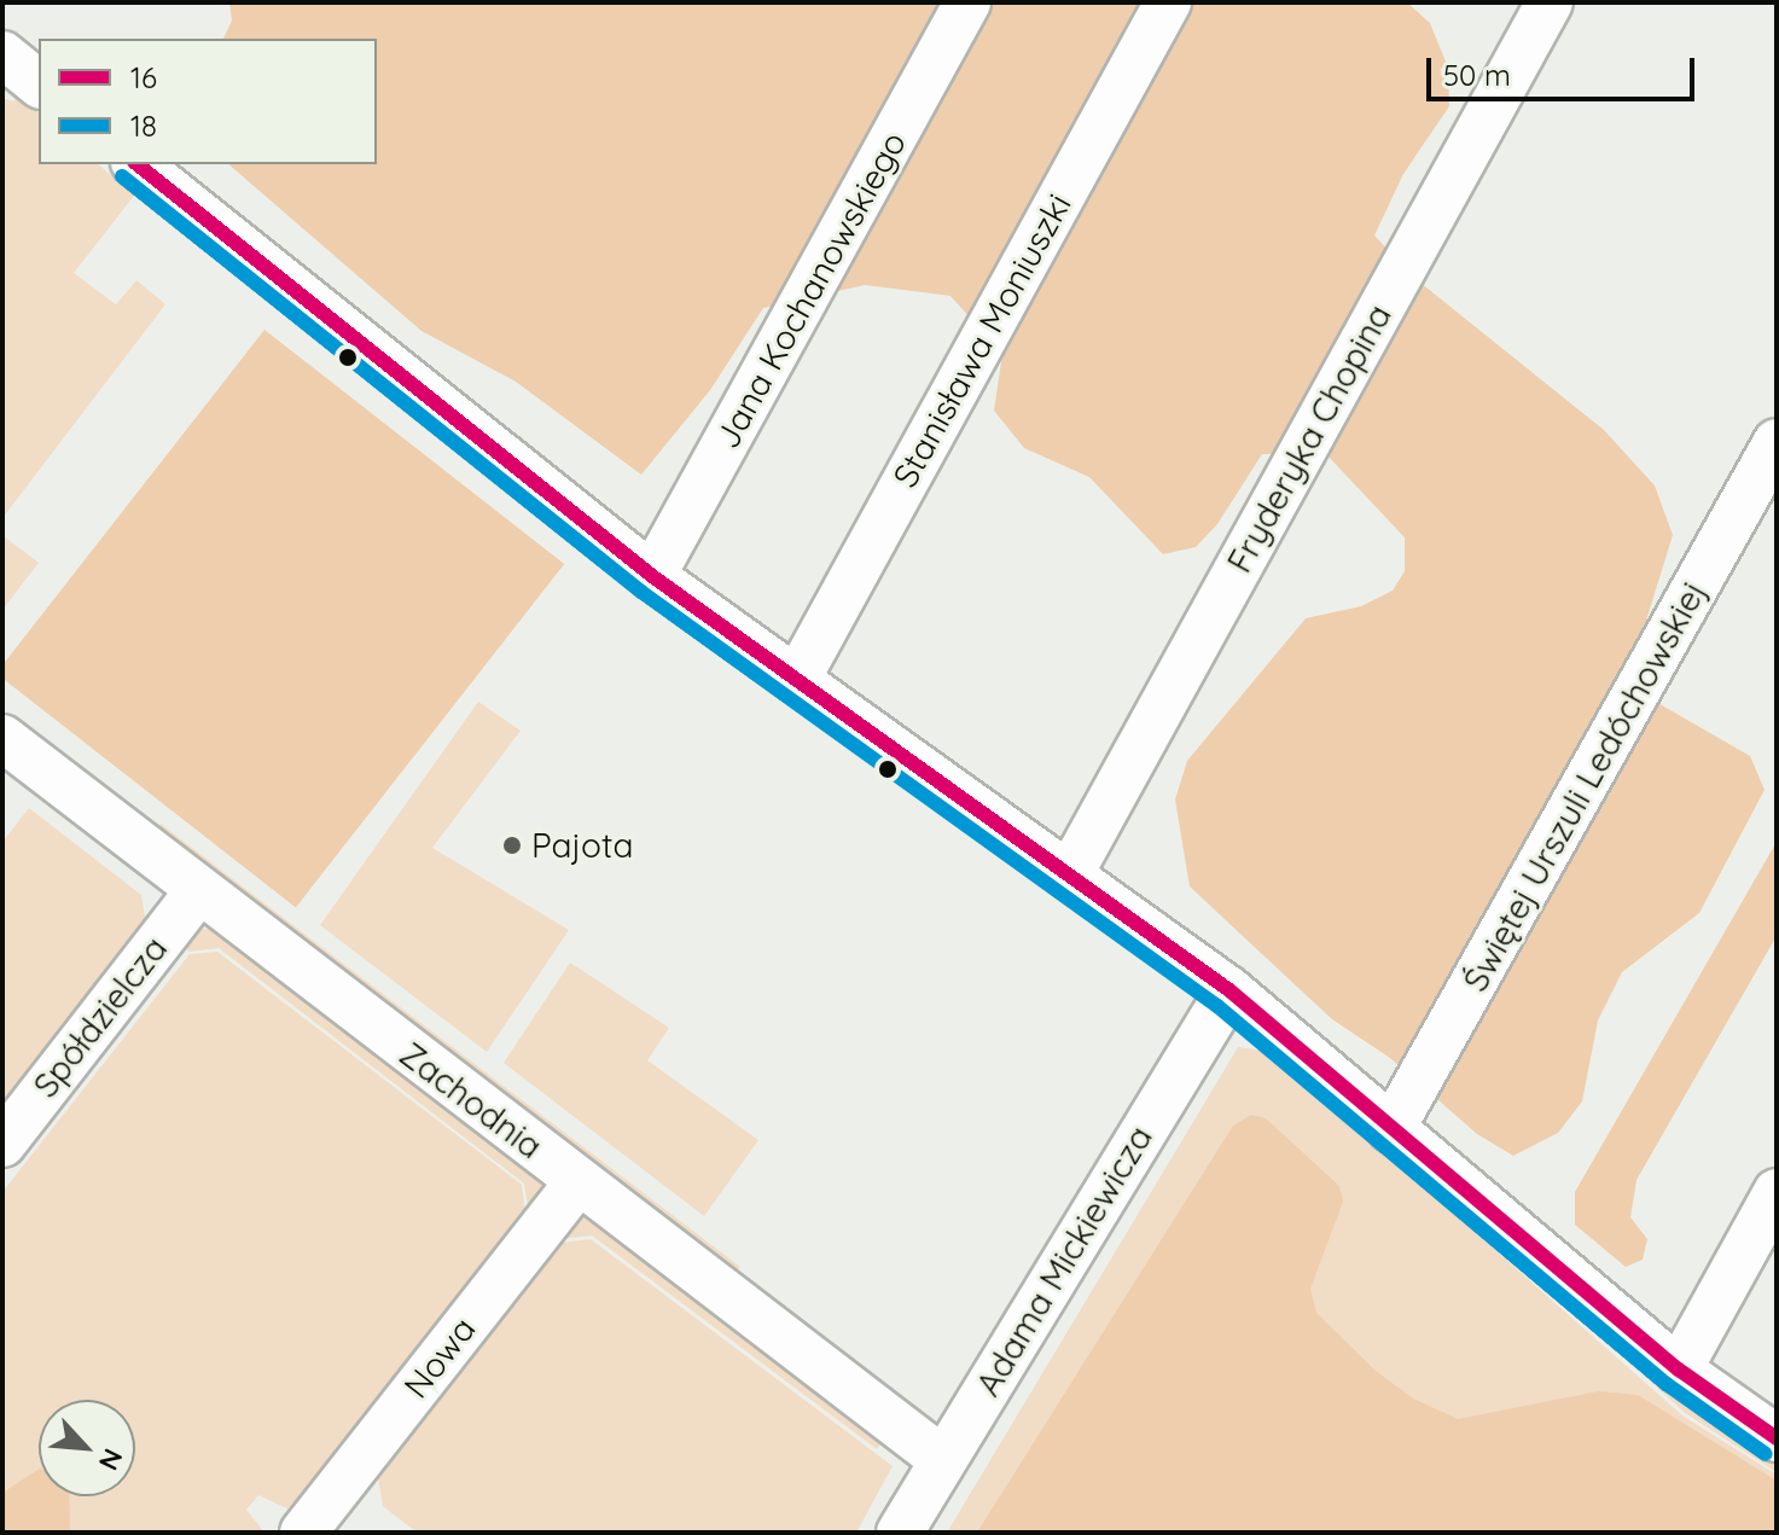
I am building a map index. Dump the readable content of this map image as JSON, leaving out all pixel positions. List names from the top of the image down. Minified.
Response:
{"streets":{"street":["Jana Kochanowskiego","Stanisława Moniuszki","Fryderyka Chopina","Świętej Urszuli Ledóchowskiej","Spółdzielcza","Zachodnia","Adama Mickiewicza","Nowa"]},"crossings":[["Spółdzielcza","Zachodnia"],["Zachodnia","Adama Mickiewicza"],["Zachodnia","Nowa"]],"places":["Pajota"],"lines":["transit line 16","transit line 18"],"legend":["16","18"],"scale_bar":"50 m","north":"bottom right"}
